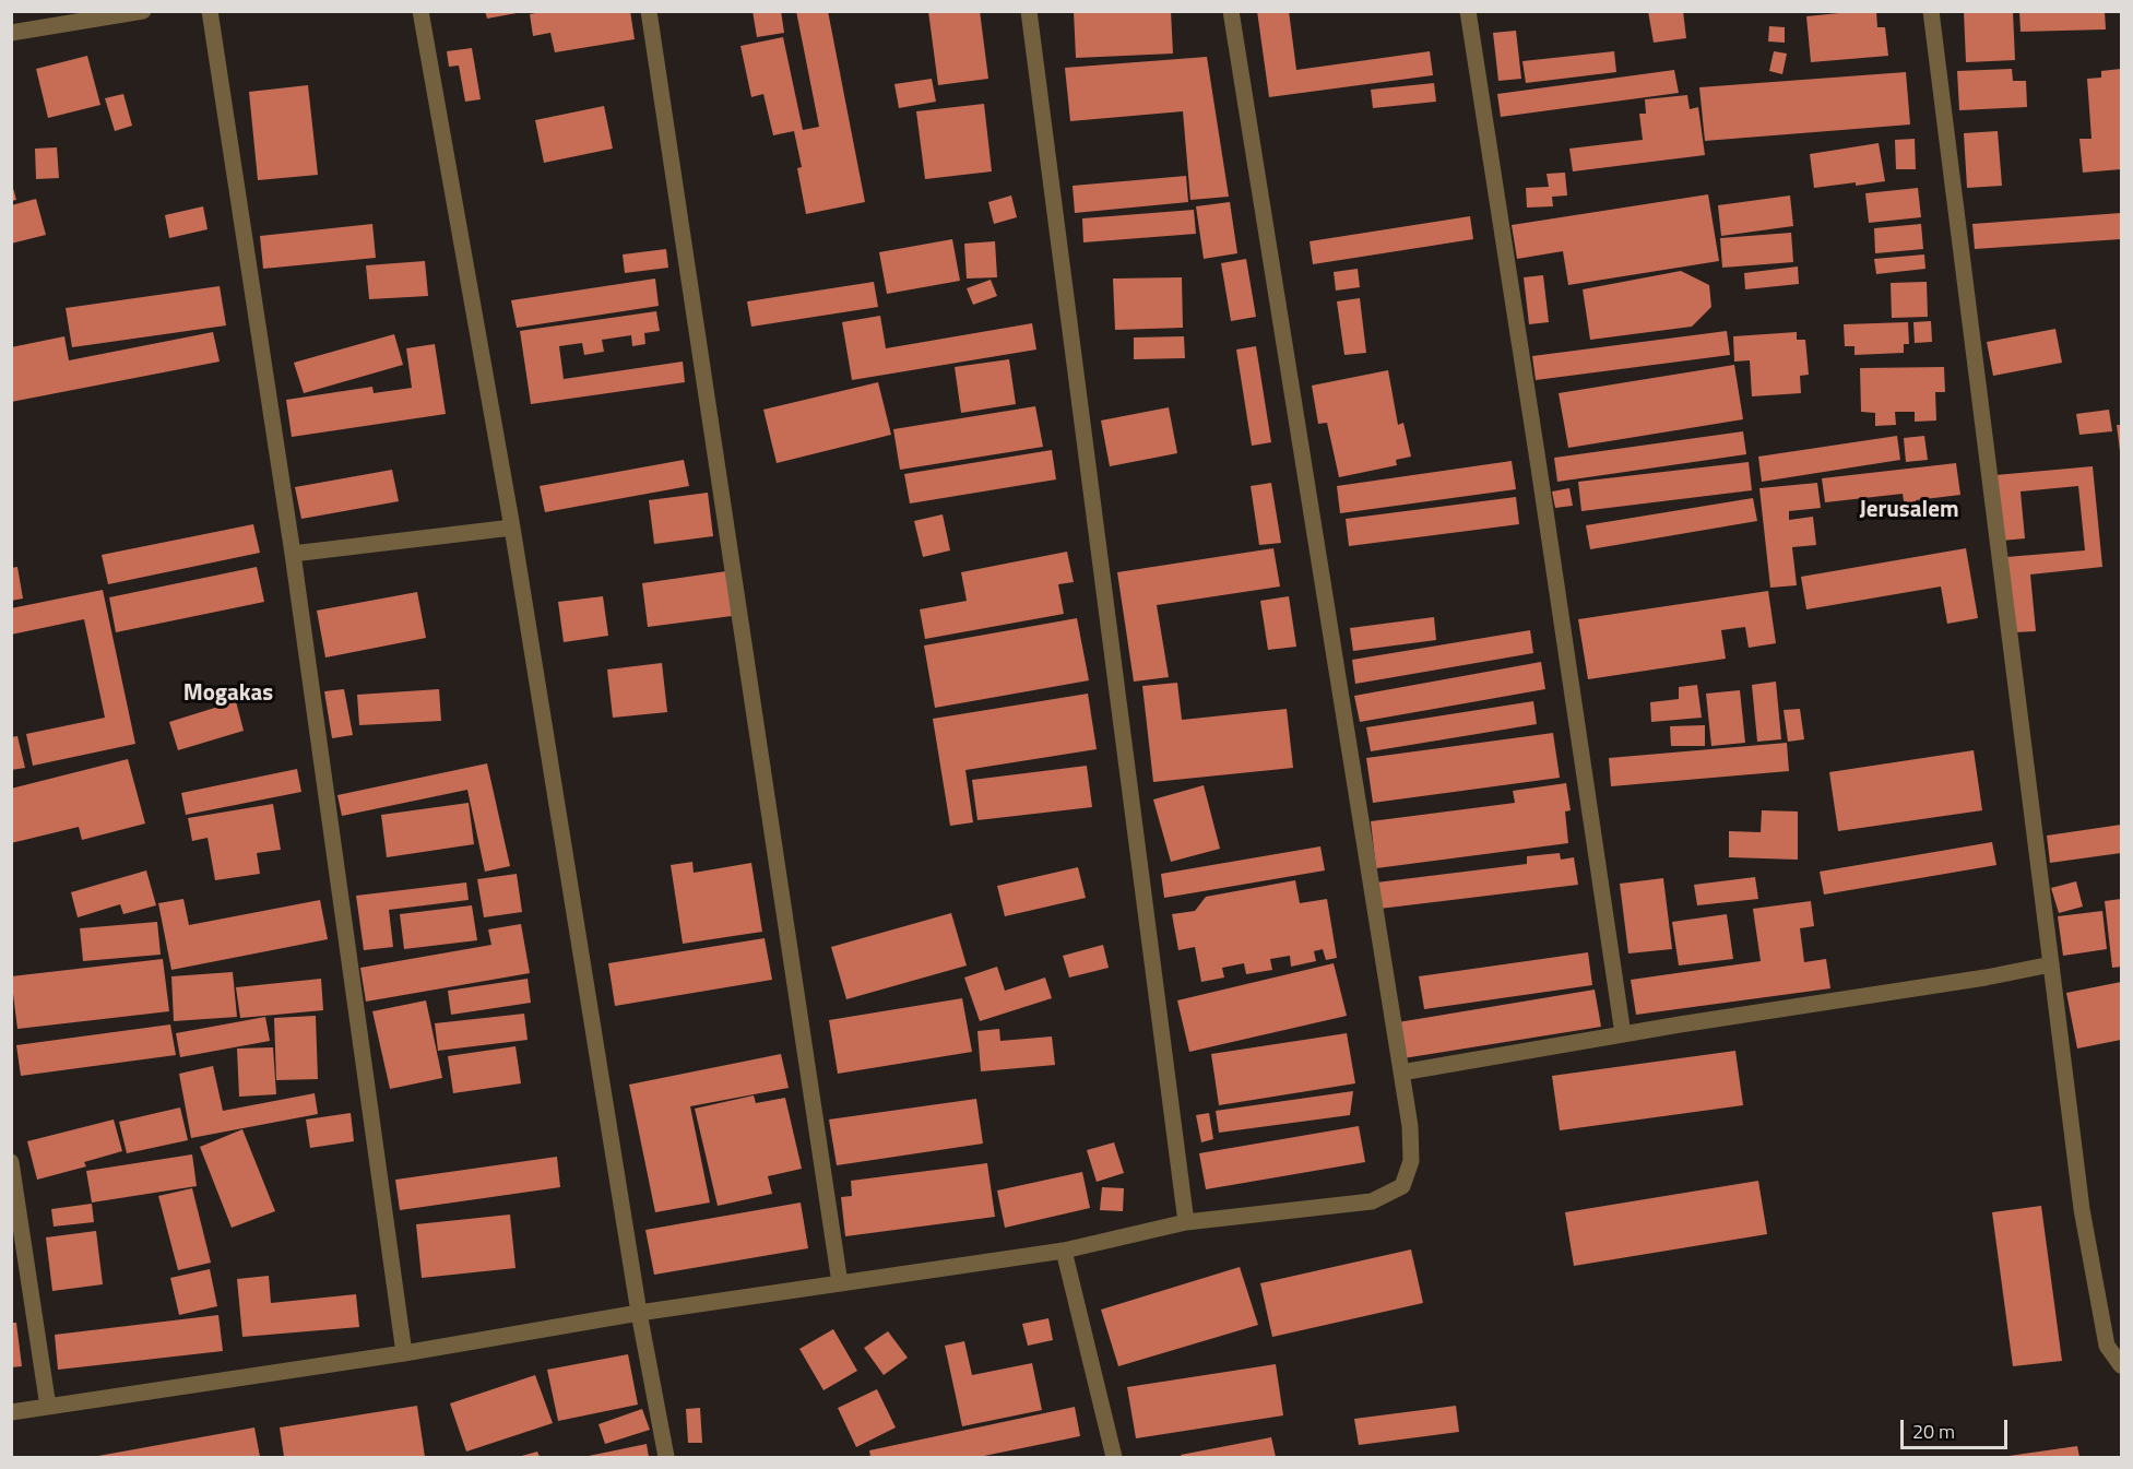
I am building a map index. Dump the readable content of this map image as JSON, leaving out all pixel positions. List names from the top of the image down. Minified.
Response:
{"districts":["Jerusalem","Mogakas"],"scale_bar":"20 m"}
